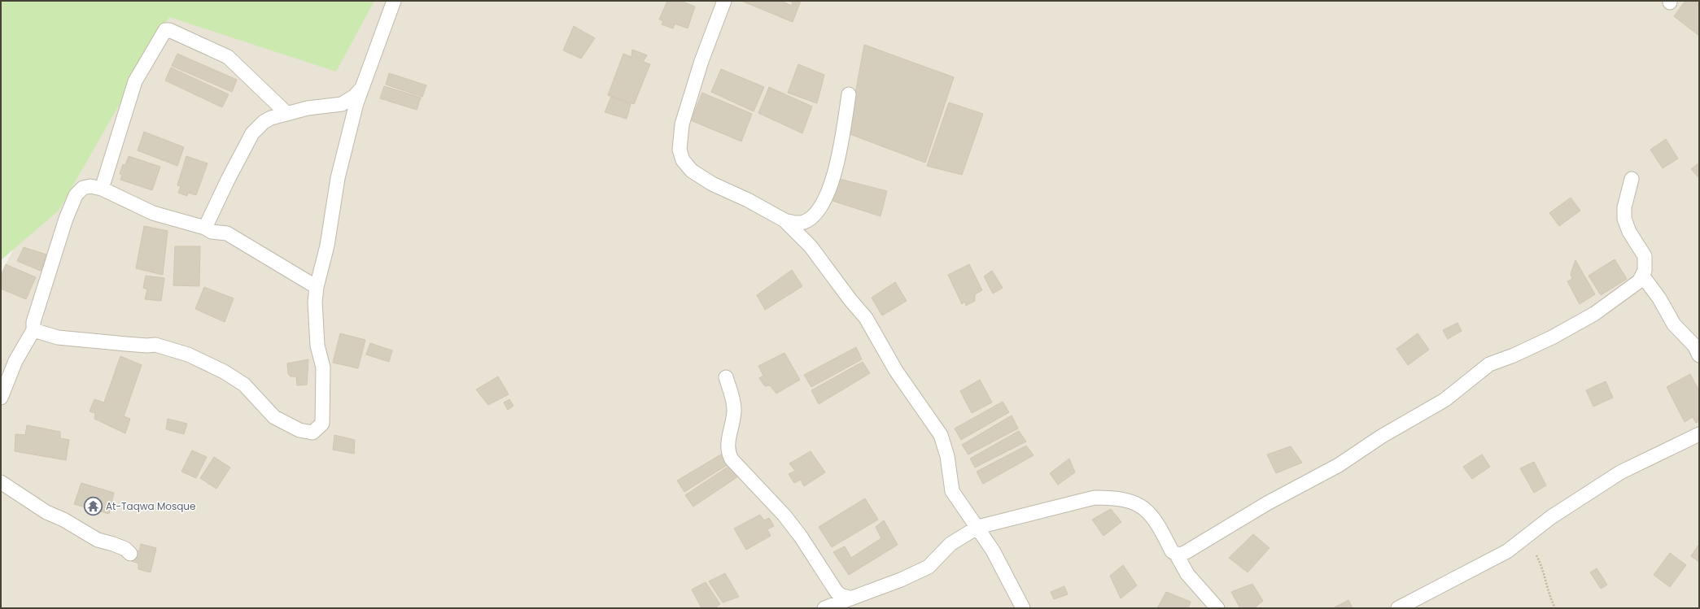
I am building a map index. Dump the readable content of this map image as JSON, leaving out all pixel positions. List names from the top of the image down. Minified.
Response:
{"places":{"temple":["At-Taqwa Mosque"]}}
